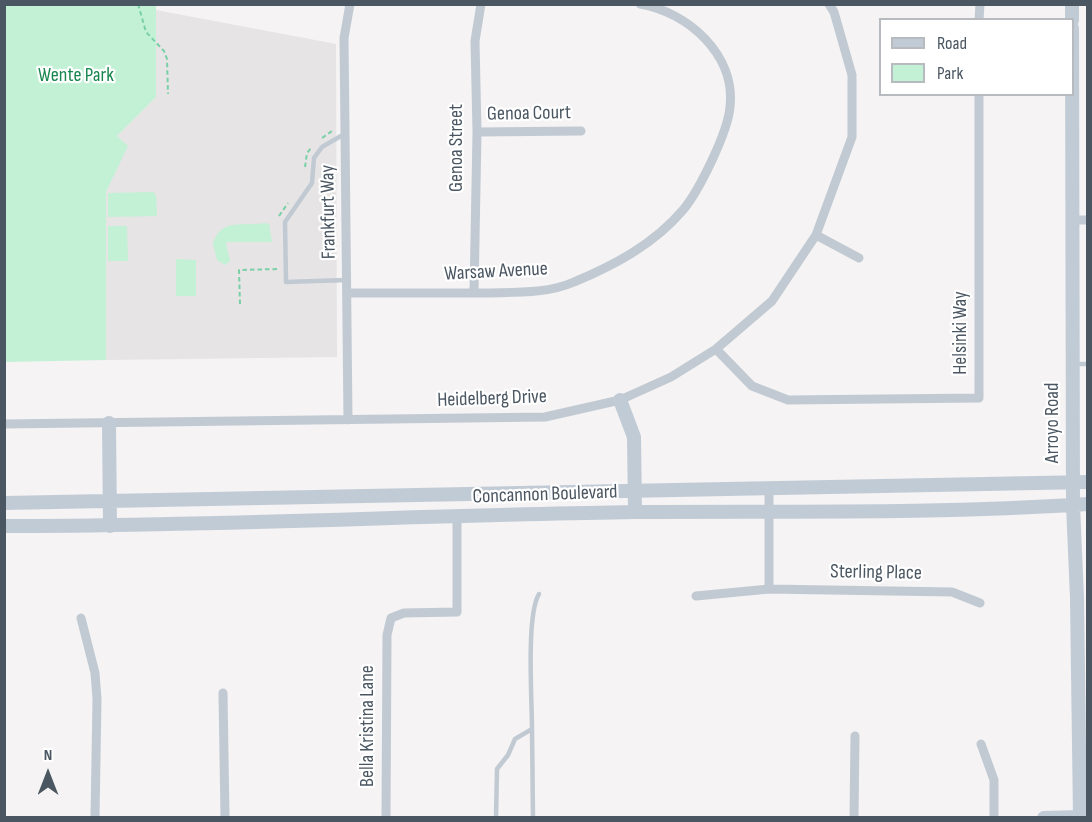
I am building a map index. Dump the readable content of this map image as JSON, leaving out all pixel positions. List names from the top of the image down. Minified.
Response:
{"streets":{"main road":["Arroyo Road","Concannon Boulevard"],"street":["Genoa Court","Genoa Street","Frankfurt Way","Warsaw Avenue","Helsinki Way","Heidelberg Drive","Sterling Place","Bella Kristina Lane"]},"crossings":[["Genoa Court","Genoa Street"],["Genoa Street","Warsaw Avenue"],["Frankfurt Way","Warsaw Avenue"],["Frankfurt Way","Heidelberg Drive"],["Helsinki Way","Heidelberg Drive"],["Arroyo Road","Concannon Boulevard"],["Concannon Boulevard","Bella Kristina Lane"]],"parks":["Wente Park"],"legend":["Road","Park"],"north":"top"}
